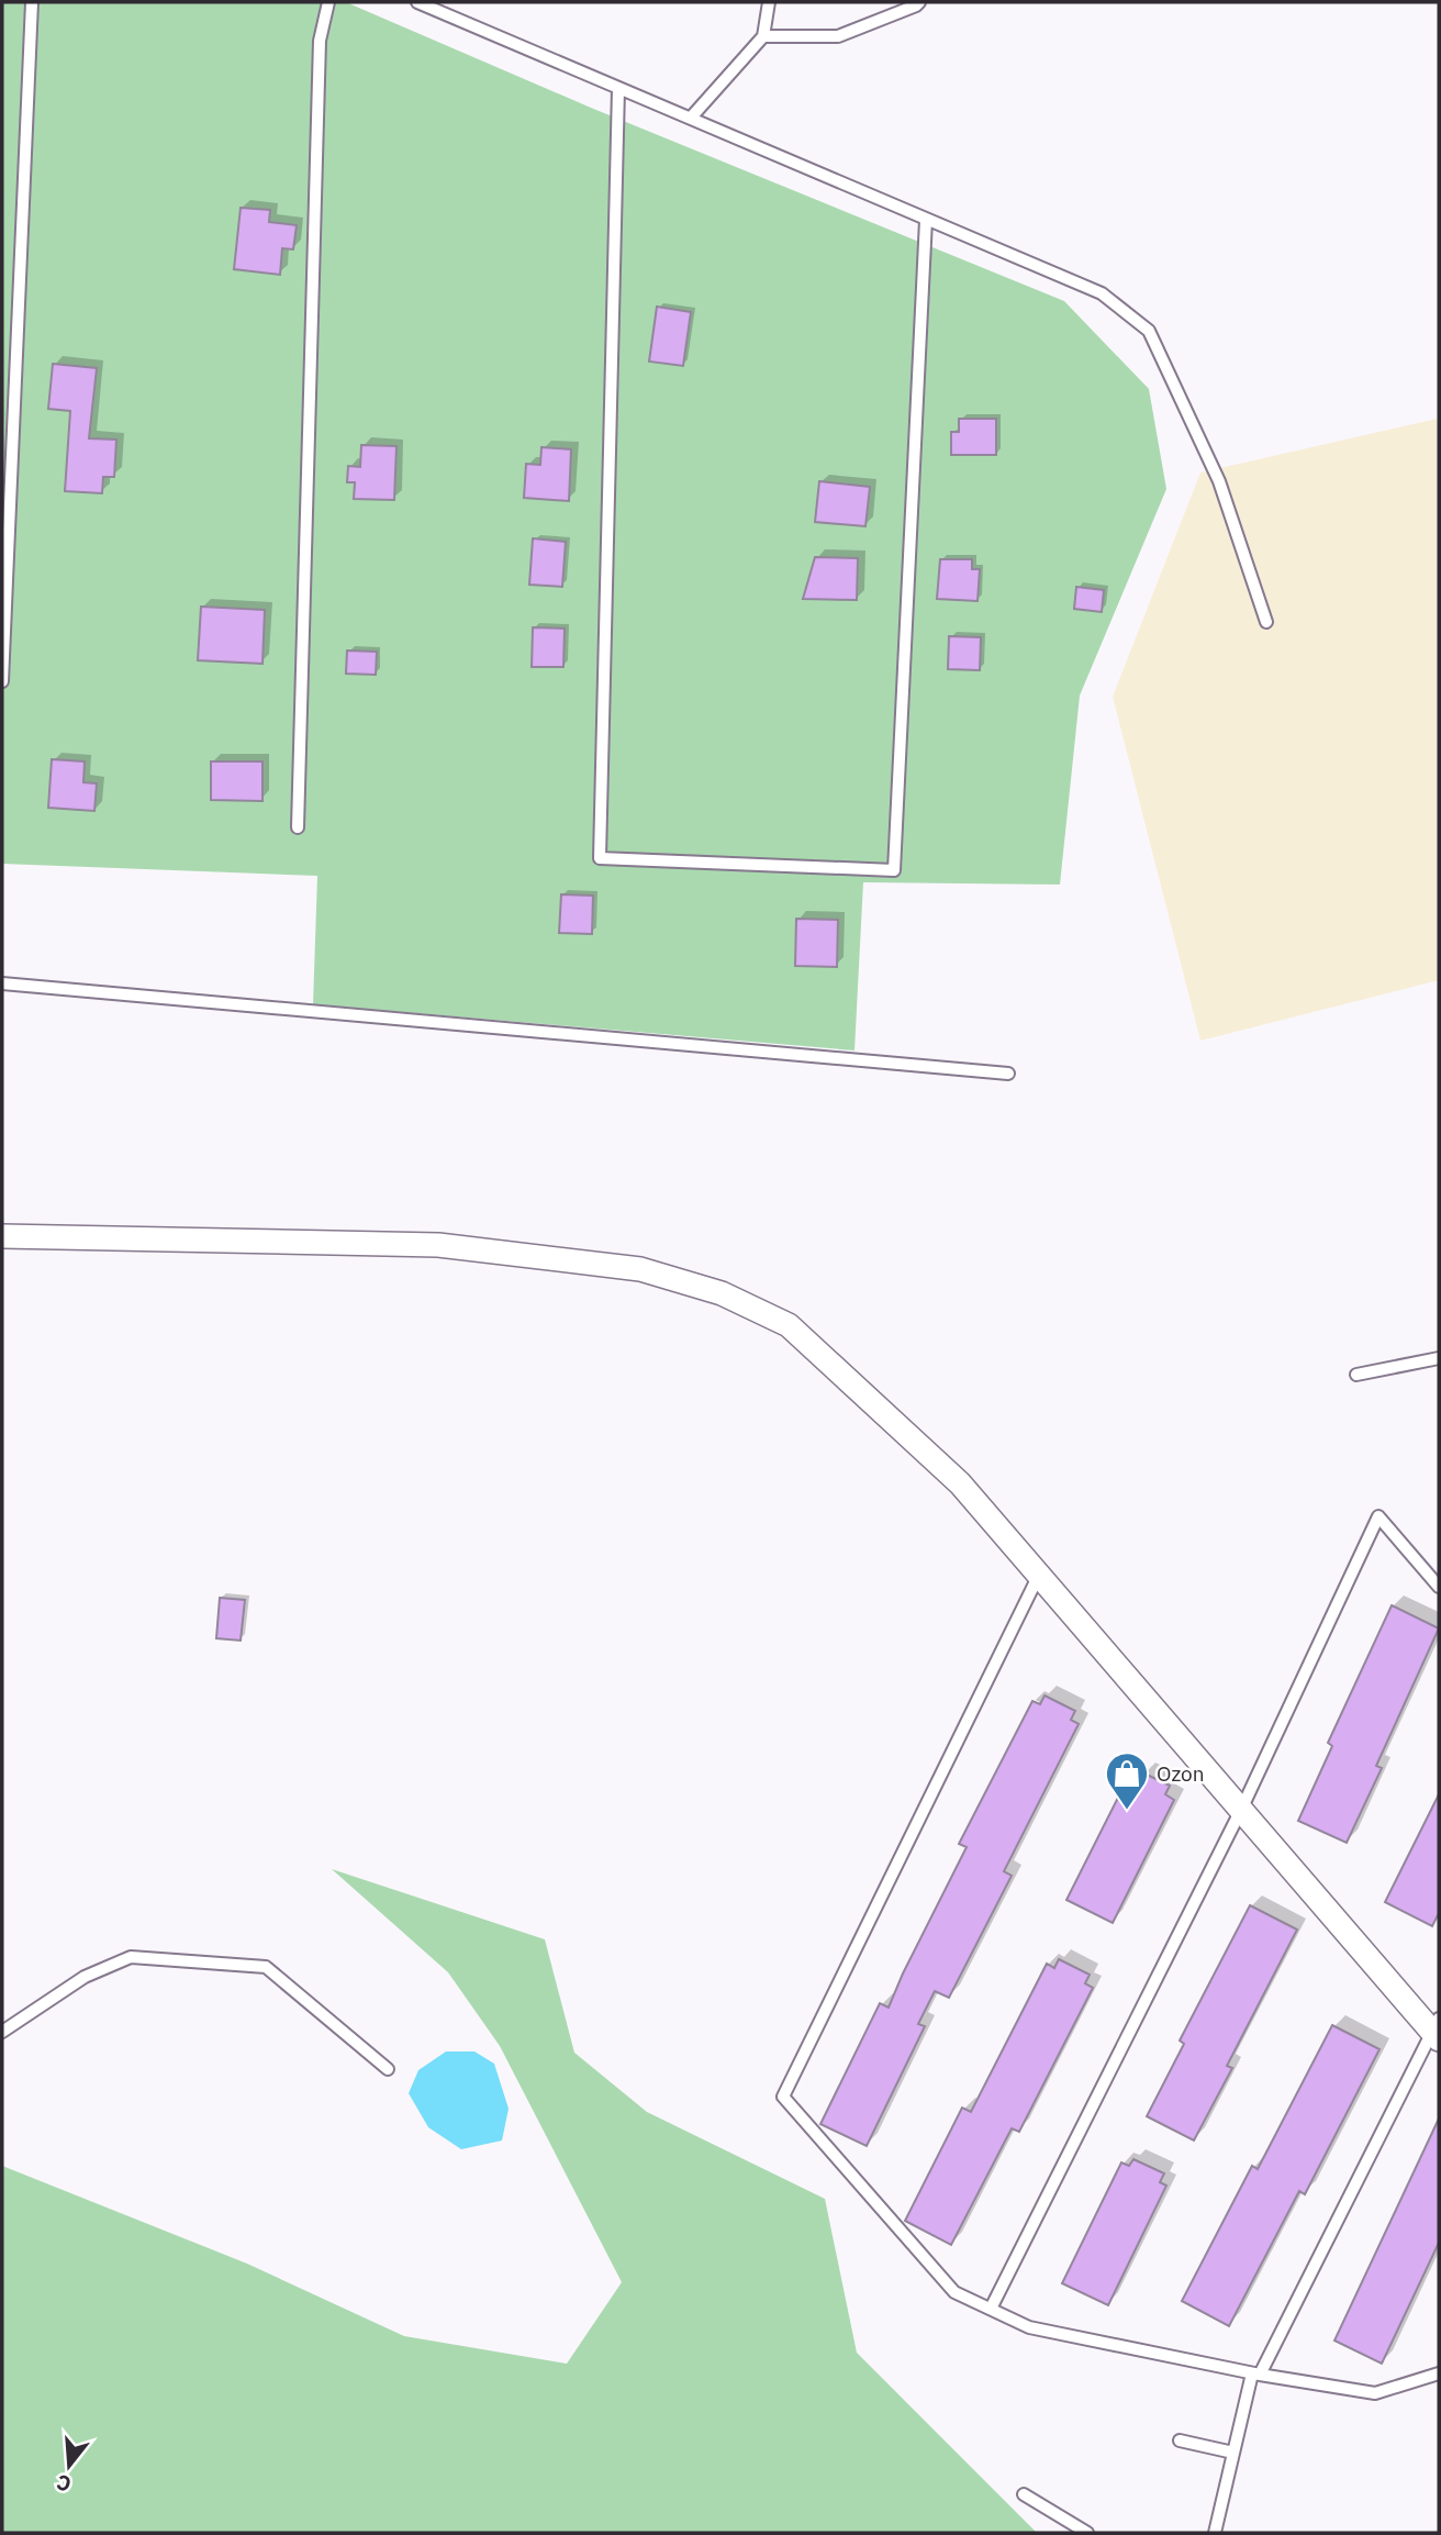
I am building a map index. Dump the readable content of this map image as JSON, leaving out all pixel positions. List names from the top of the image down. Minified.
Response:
{"places":{"shop":["Ozon"]},"north":"bottom"}
